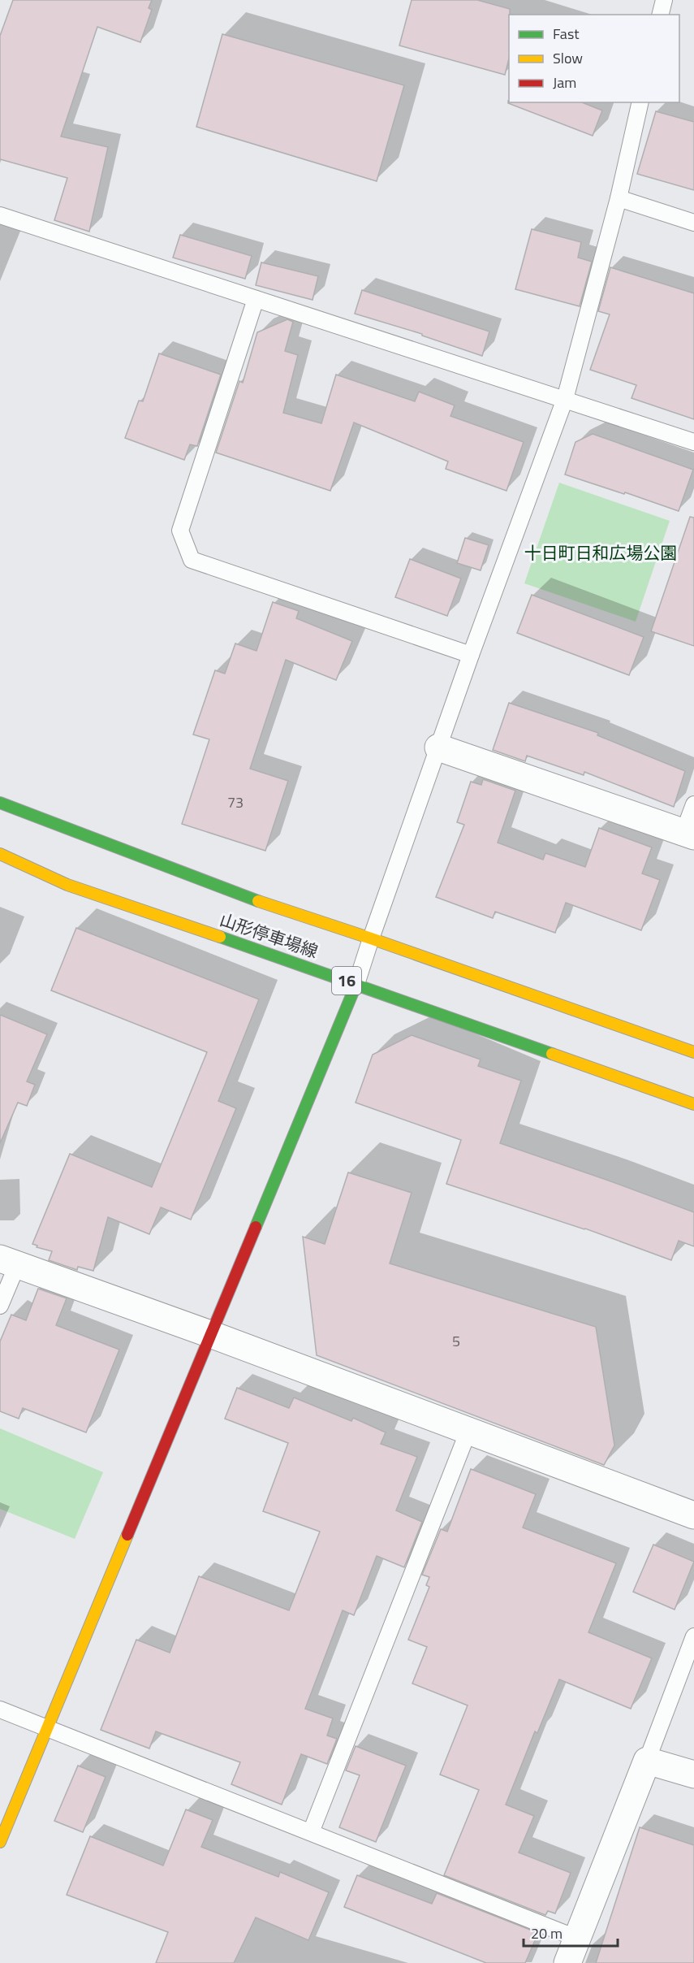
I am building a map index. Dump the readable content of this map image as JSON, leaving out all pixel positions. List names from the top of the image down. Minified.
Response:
{"streets":{"main road":["山形停車場線","16"]},"parks":["十日町日和広場公園"],"house_numbers":["73","5"],"legend":["Fast","Slow","Jam"],"scale_bar":"20 m"}
